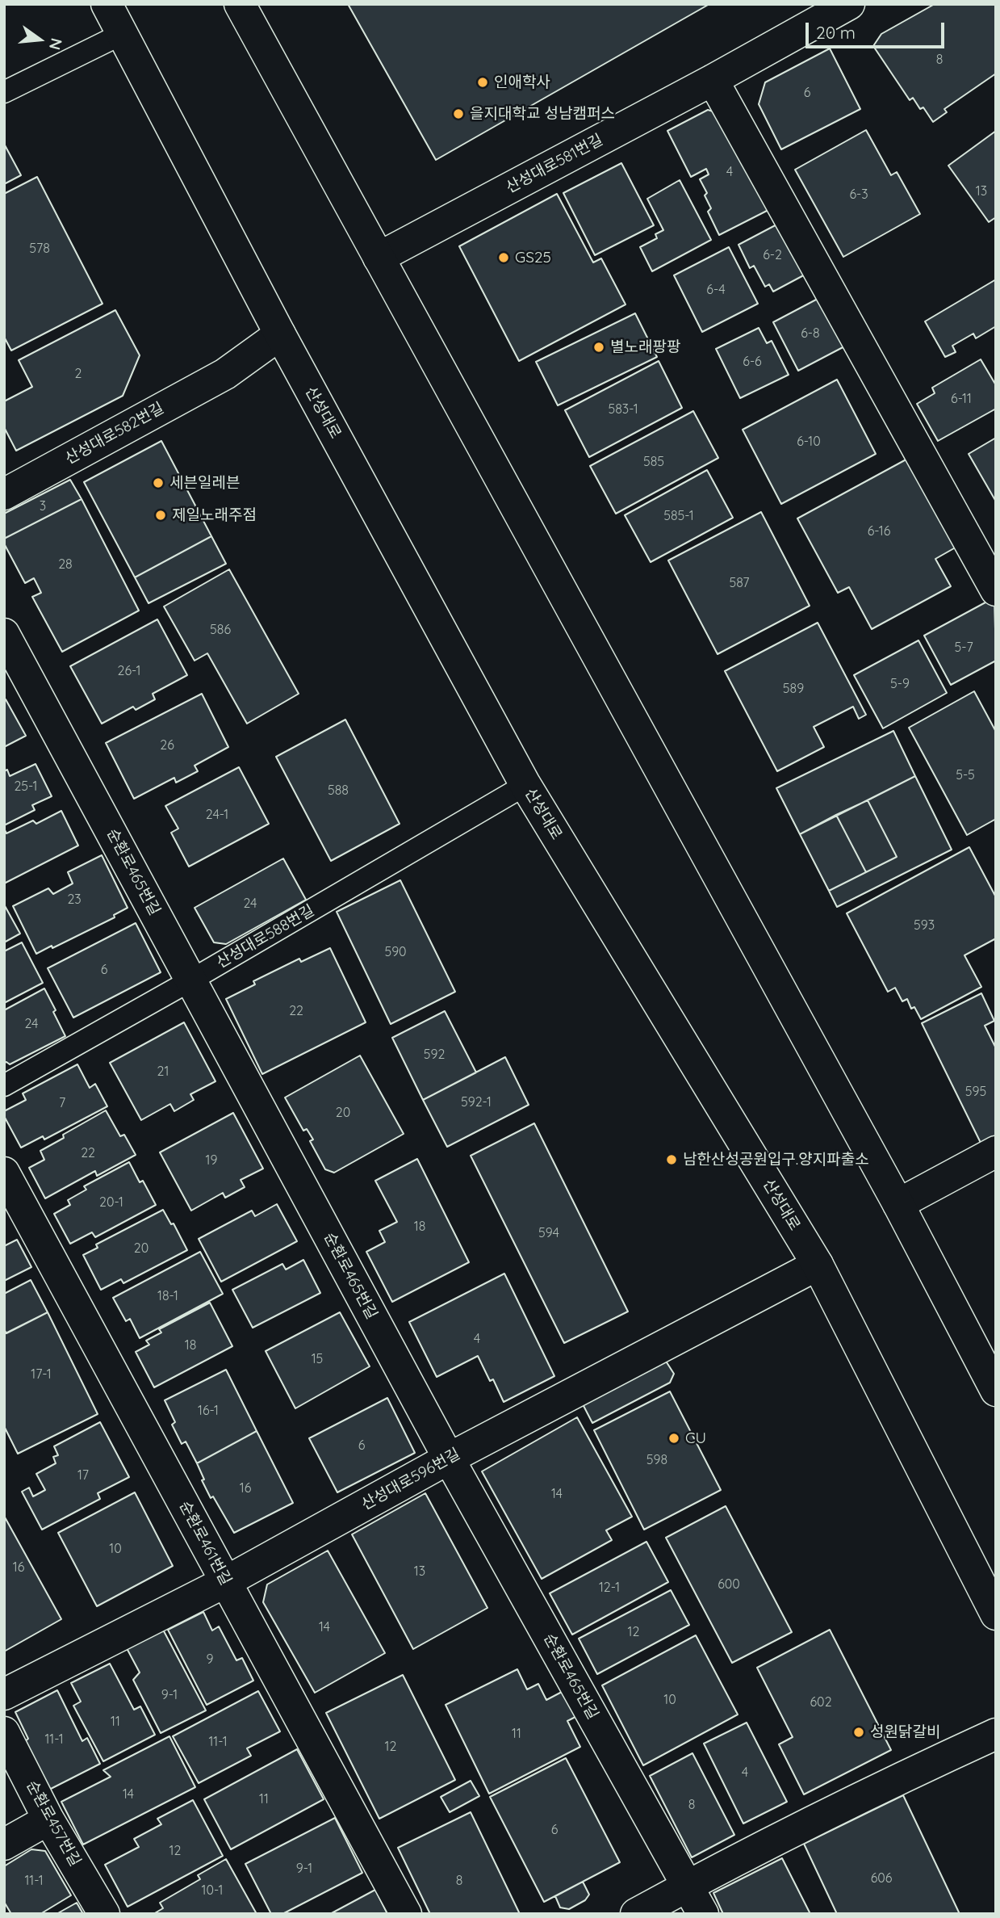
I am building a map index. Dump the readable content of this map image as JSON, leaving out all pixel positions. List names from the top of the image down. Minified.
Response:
{"streets":{"street":["산성대로581번길","산성대로","산성대로582번길","순환로465번길","산성대로596번길","순환로461번길","순환로457번길"],"lane":["산성대로588번길"]},"crossings":[["산성대로","산성대로582번길"],["산성대로","산성대로588번길"],["산성대로","산성대로596번길"],["순환로465번길","산성대로588번길"],["순환로465번길","산성대로596번길"],["산성대로596번길","순환로461번길"]],"places":["인애학사","을지대학교 성남캠퍼스","GS25","별노래팡팡","세븐일레븐","제일노래주점","남한산성공원입구.양지파출소","CU","성원닭갈비"],"house_numbers":["8","6","4","13","6-3","578","6-2","6-4","6-8","6-6","2","6-11","583-1","6-10","585","3","585-1","6-16","28","587","586","5-7","26-1","5-9","589","26","5-5","25-1","588","24-1","23","24","593","590","6","22","24","592","21","595","592-1","7","20","22","19","20-1","18","594","20","18-1","4","18","15","17-1","16-1","6","598","17","16","14","10","16","13","600","12-1","14","12","9","9-1","10","602","11","11","11-1","11-1","12","4","14","11","8","6","12","9-1","606","11-1","8","10-1"],"scale_bar":"20 m","north":"right"}
